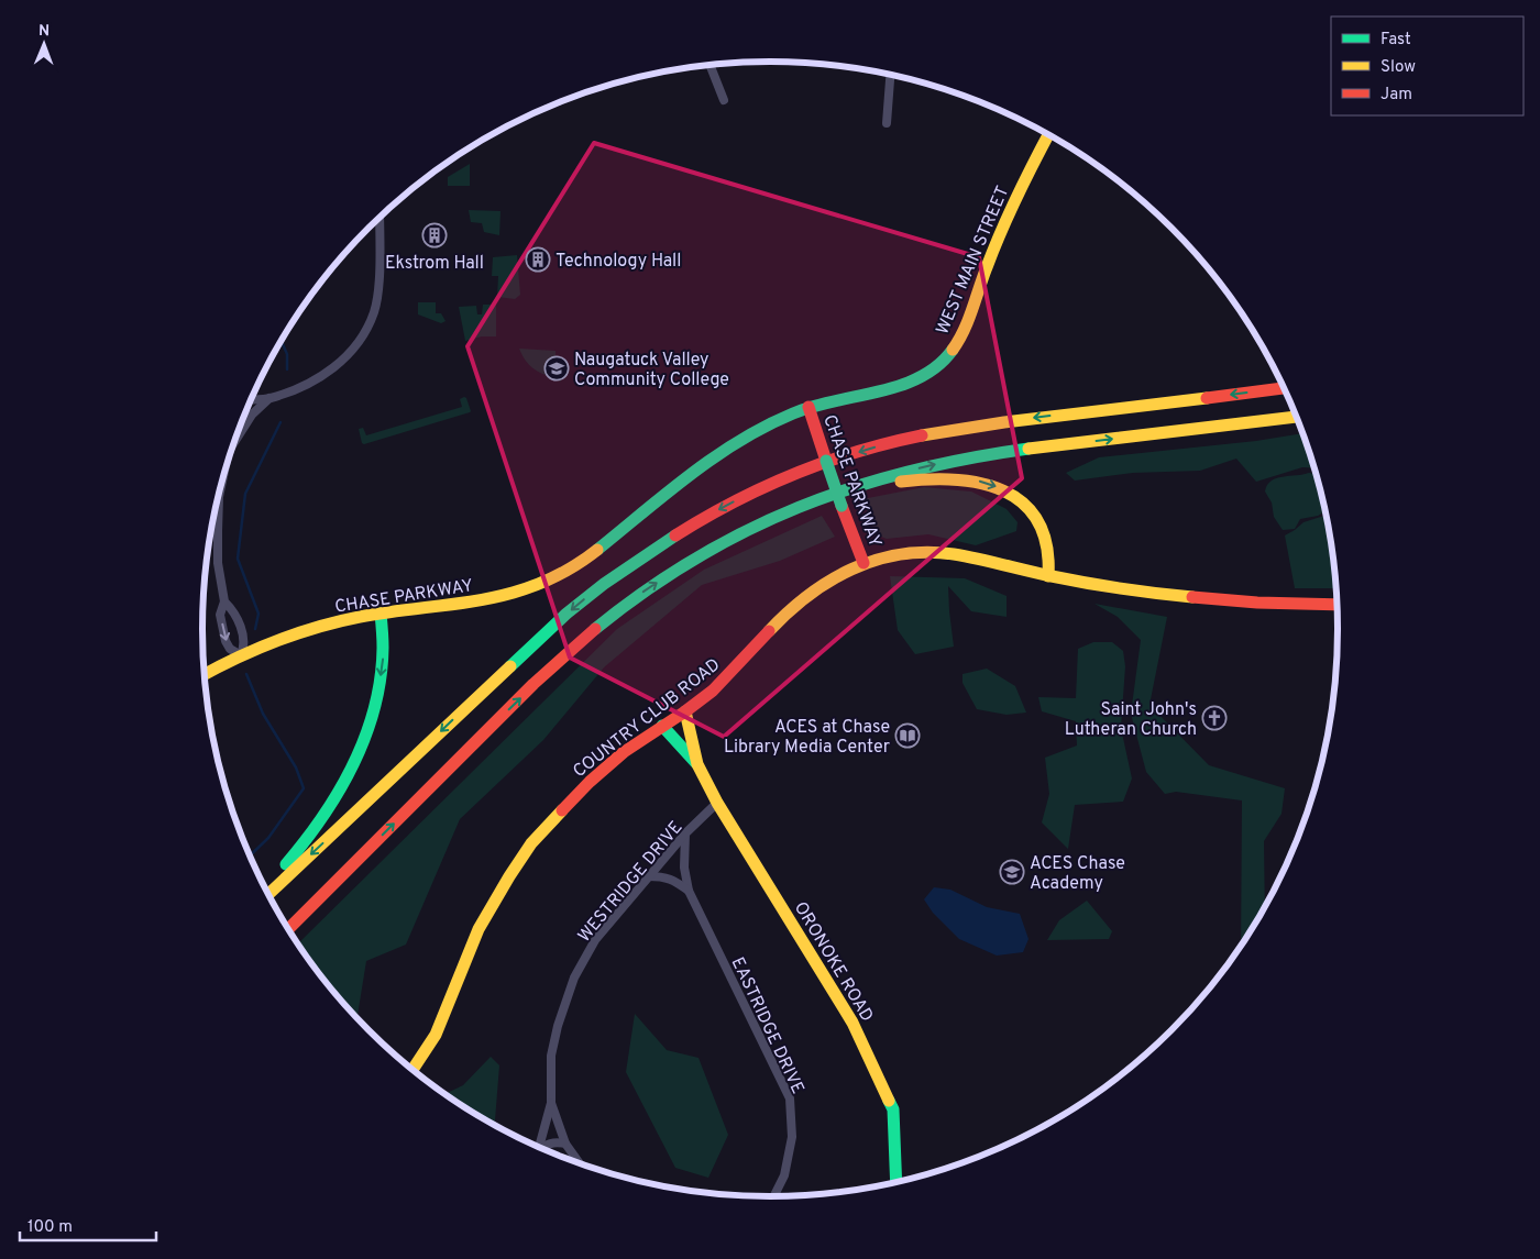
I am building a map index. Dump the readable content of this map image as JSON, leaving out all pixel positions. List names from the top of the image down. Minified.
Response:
{"streets":{"main road":["WEST MAIN STREET","CHASE PARKWAY","COUNTRY CLUB ROAD","ORONOKE ROAD"],"street":["WESTRIDGE DRIVE","EASTRIDGE DRIVE"]},"crossings":[["WEST MAIN STREET","CHASE PARKWAY"],["CHASE PARKWAY","COUNTRY CLUB ROAD"],["COUNTRY CLUB ROAD","ORONOKE ROAD"],["WESTRIDGE DRIVE","ORONOKE ROAD"],["WESTRIDGE DRIVE","EASTRIDGE DRIVE"]],"places":{"building":["Ekstrom Hall","Technology Hall"],"school or university":["Naugatuck Valley Community College","ACES Chase Academy"],"church":["Saint John's Lutheran Church"],"library":["ACES at Chase Library Media Center"]},"legend":["Fast","Slow","Jam"],"scale_bar":"100 m","north":"top"}
